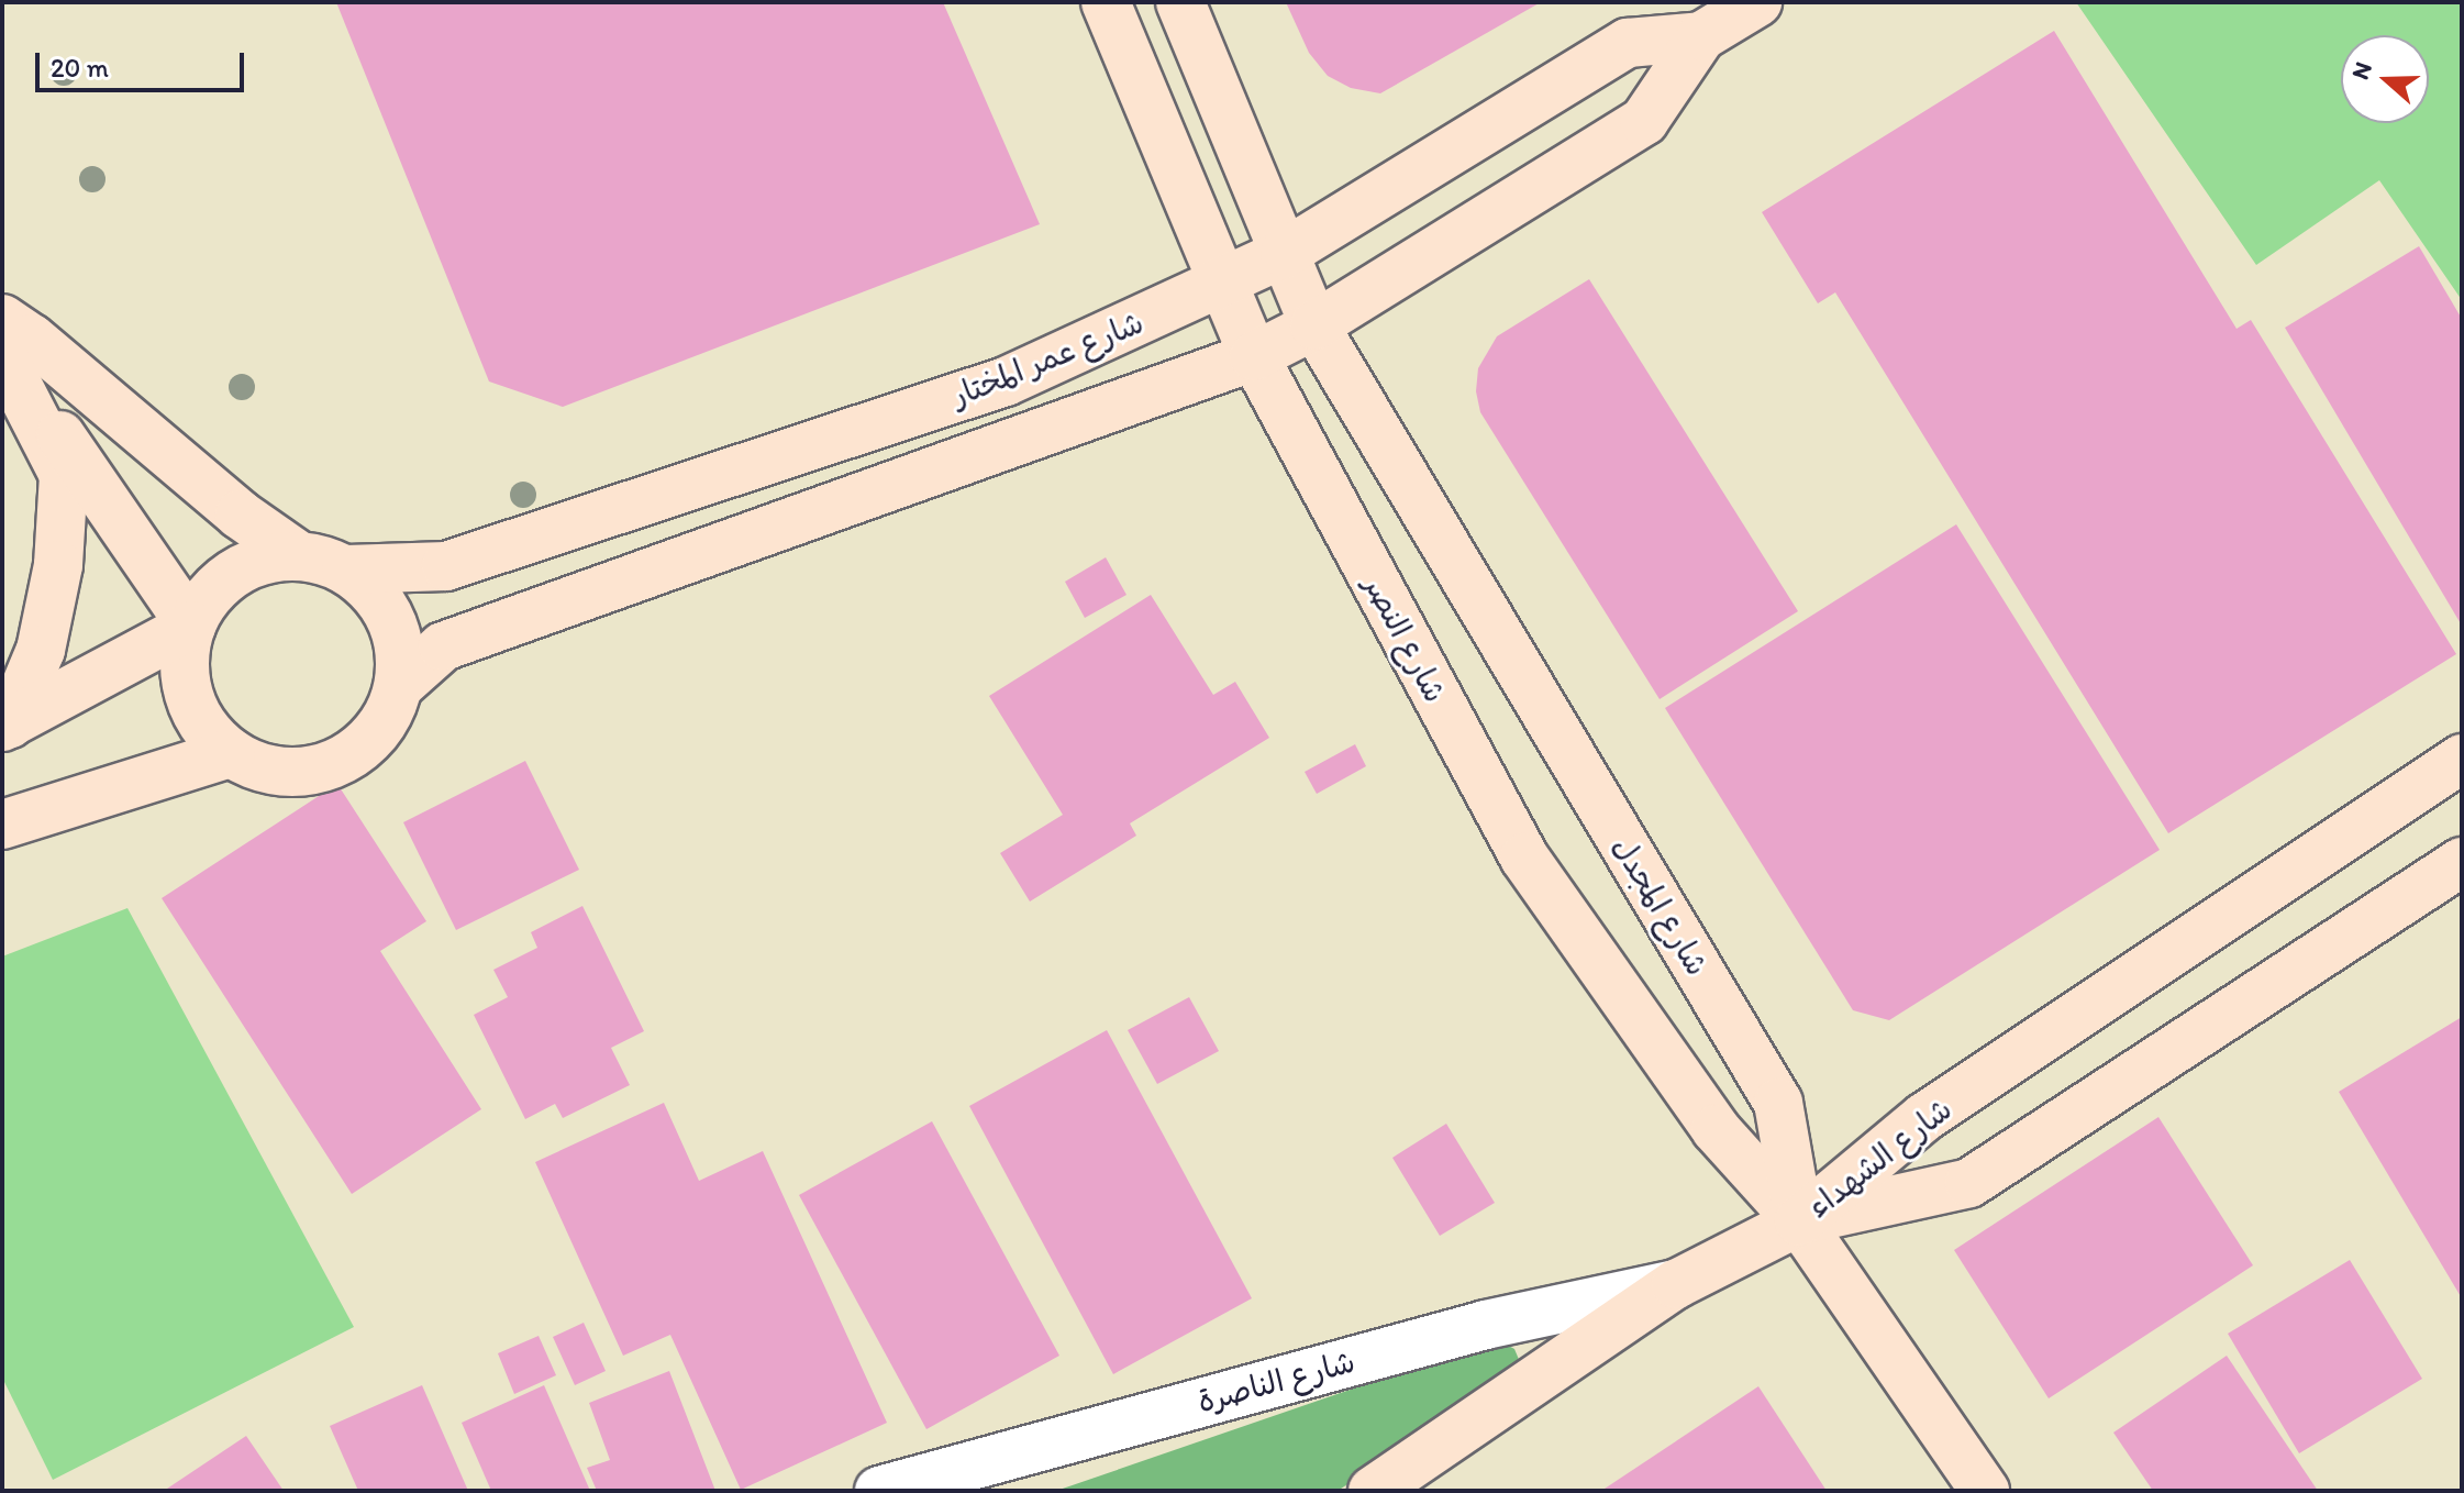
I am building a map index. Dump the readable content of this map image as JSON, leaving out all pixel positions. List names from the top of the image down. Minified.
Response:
{"streets":{"main road":["شارع عمر المختار","شارع النصر","شارع المجدل","شارع الشهداء"],"street":["شارع الناصرة"]},"crossings":[["شارع عمر المختار","شارع النصر"],["شارع عمر المختار","شارع المجدل"],["شارع النصر","شارع المجدل"],["شارع النصر","شارع الشهداء"],["شارع المجدل","شارع الشهداء"]],"scale_bar":"20 m","north":"left"}
